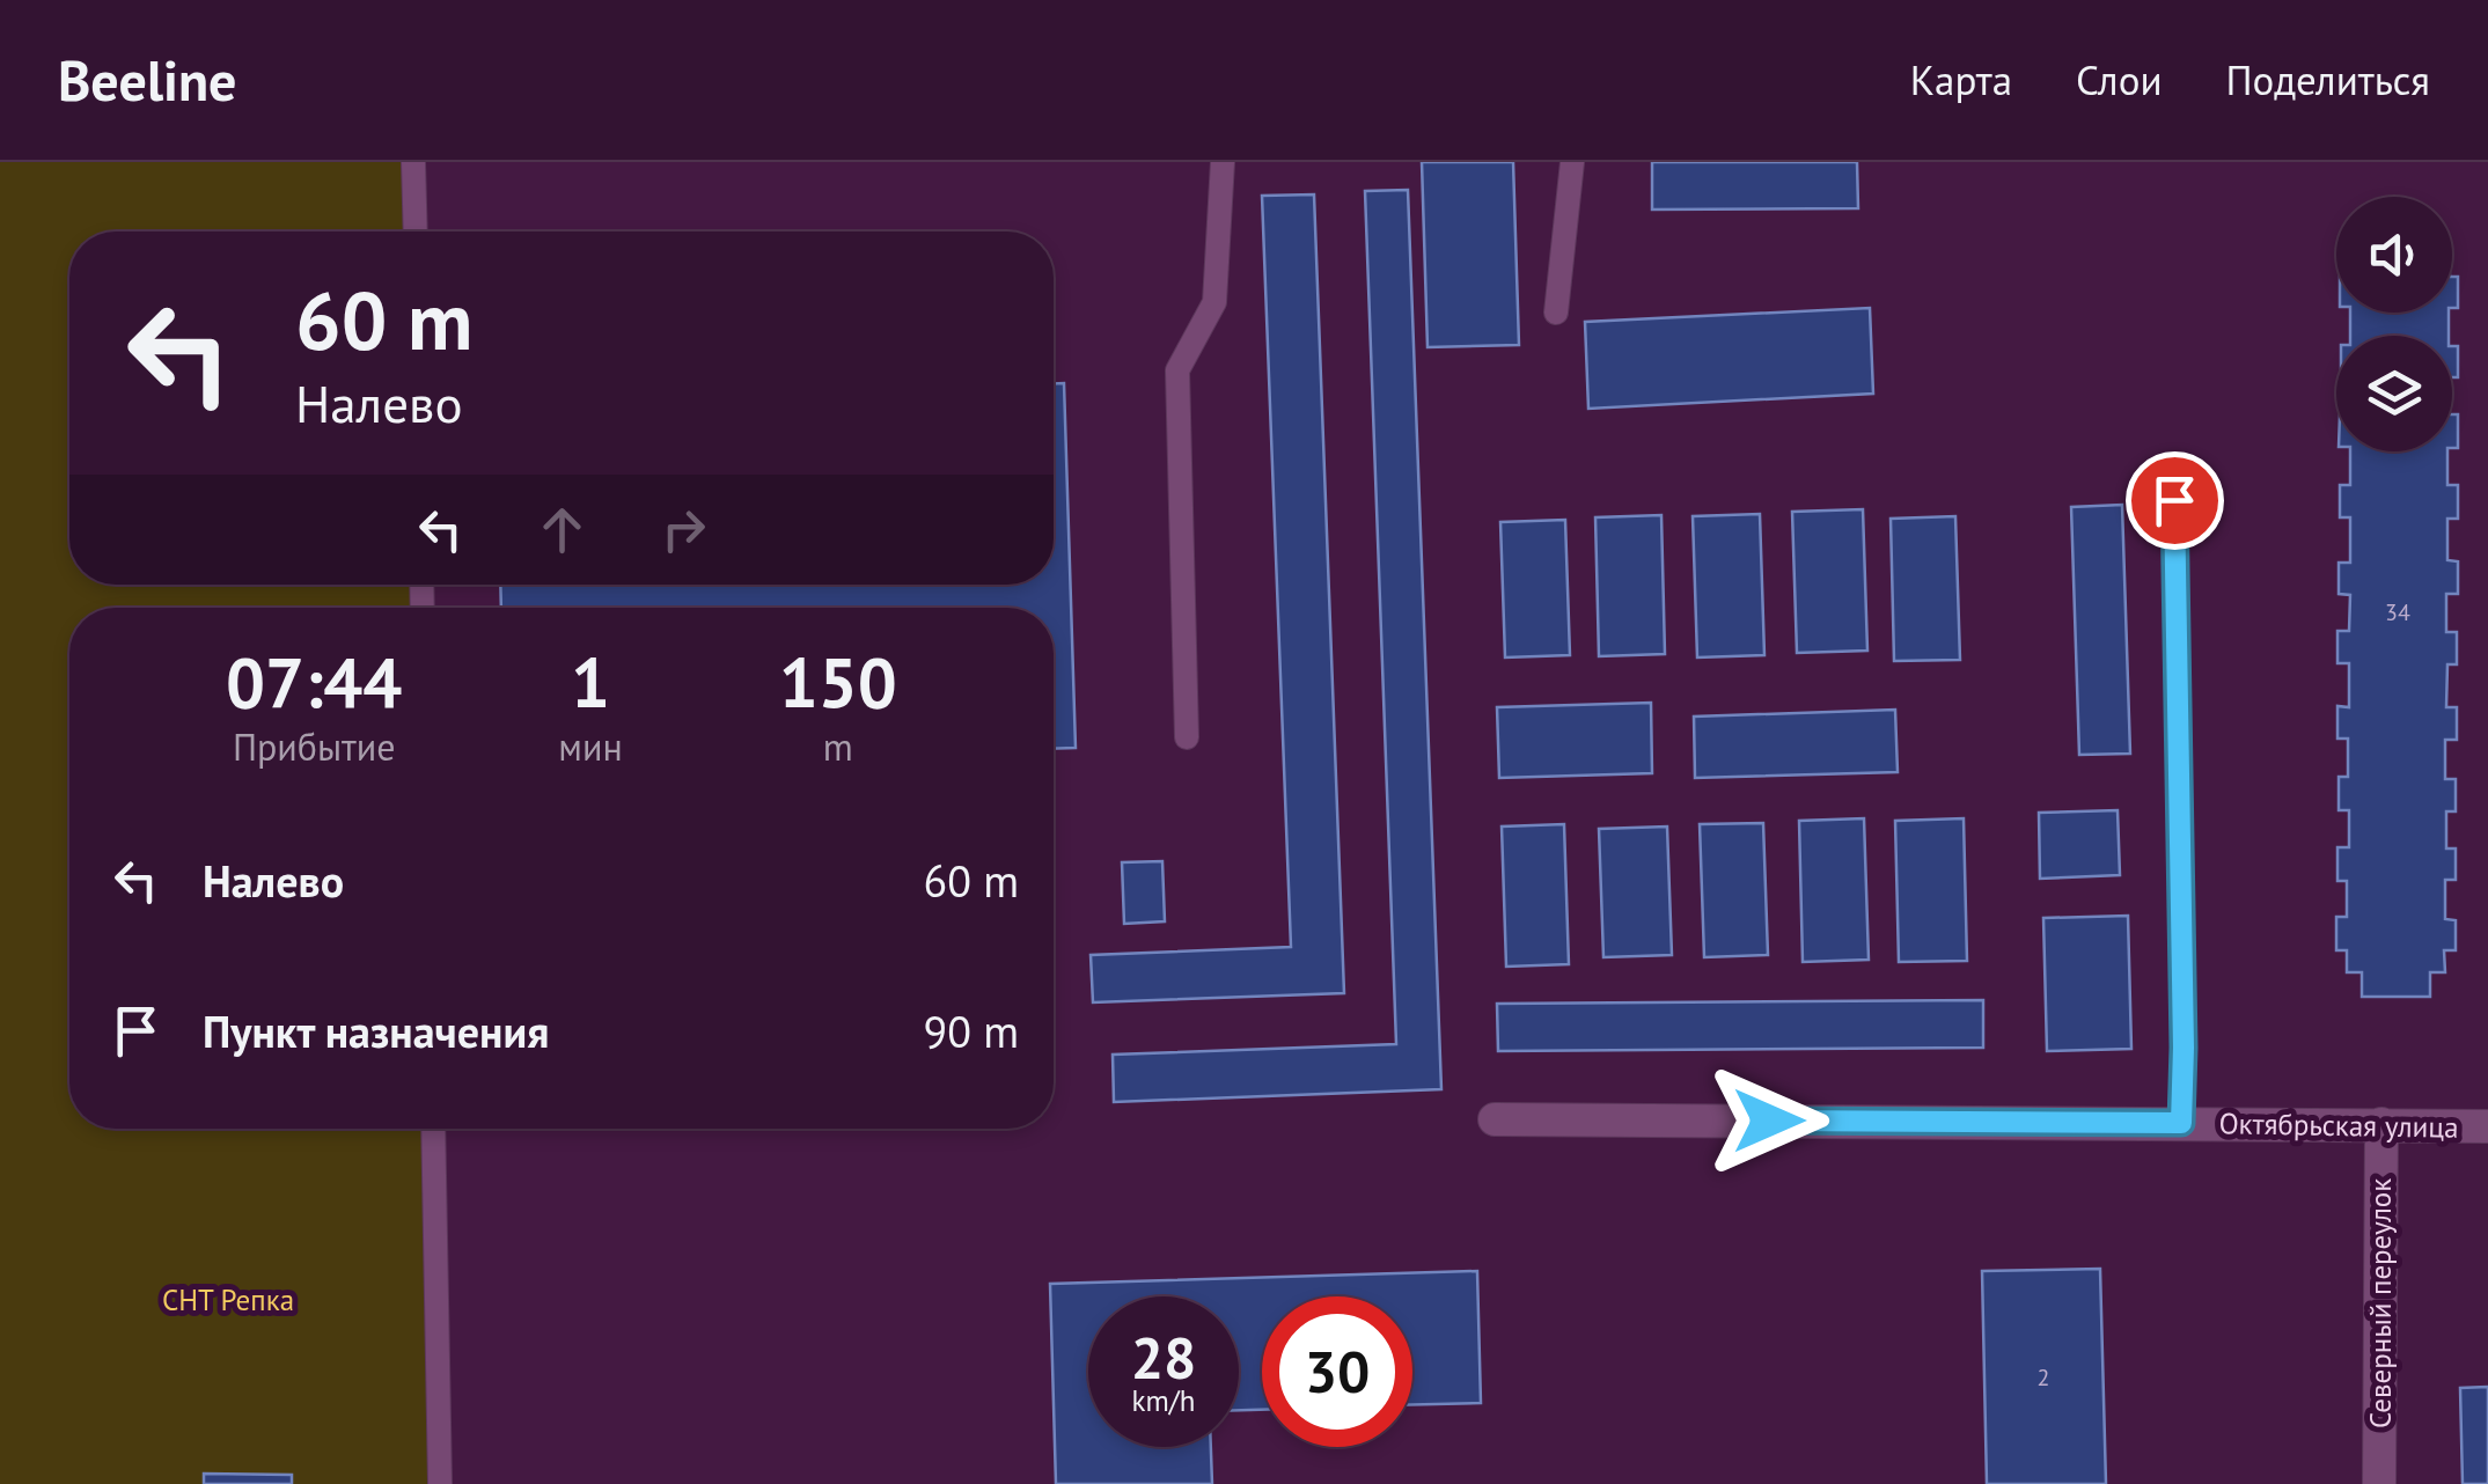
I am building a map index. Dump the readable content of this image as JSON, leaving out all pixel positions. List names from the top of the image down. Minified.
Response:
{"streets":{"street":["Октябрьская улица","Северный переулок"]},"crossings":[["Октябрьская улица","Северный переулок"]],"parks":["СНТ Репка"],"house_numbers":["34","2"],"page":{"header":"Beeline","nav":["Карта","Слои","Поделиться"],"turn":["60 m","Налево"],"eta":["07:44","Прибытие","1","мин","150","m"],"list":[{"name":"Налево","value":"60 m"},{"name":"Пункт назначения","value":"90 m"}],"speed":"28 km/h","limit":"30"}}
